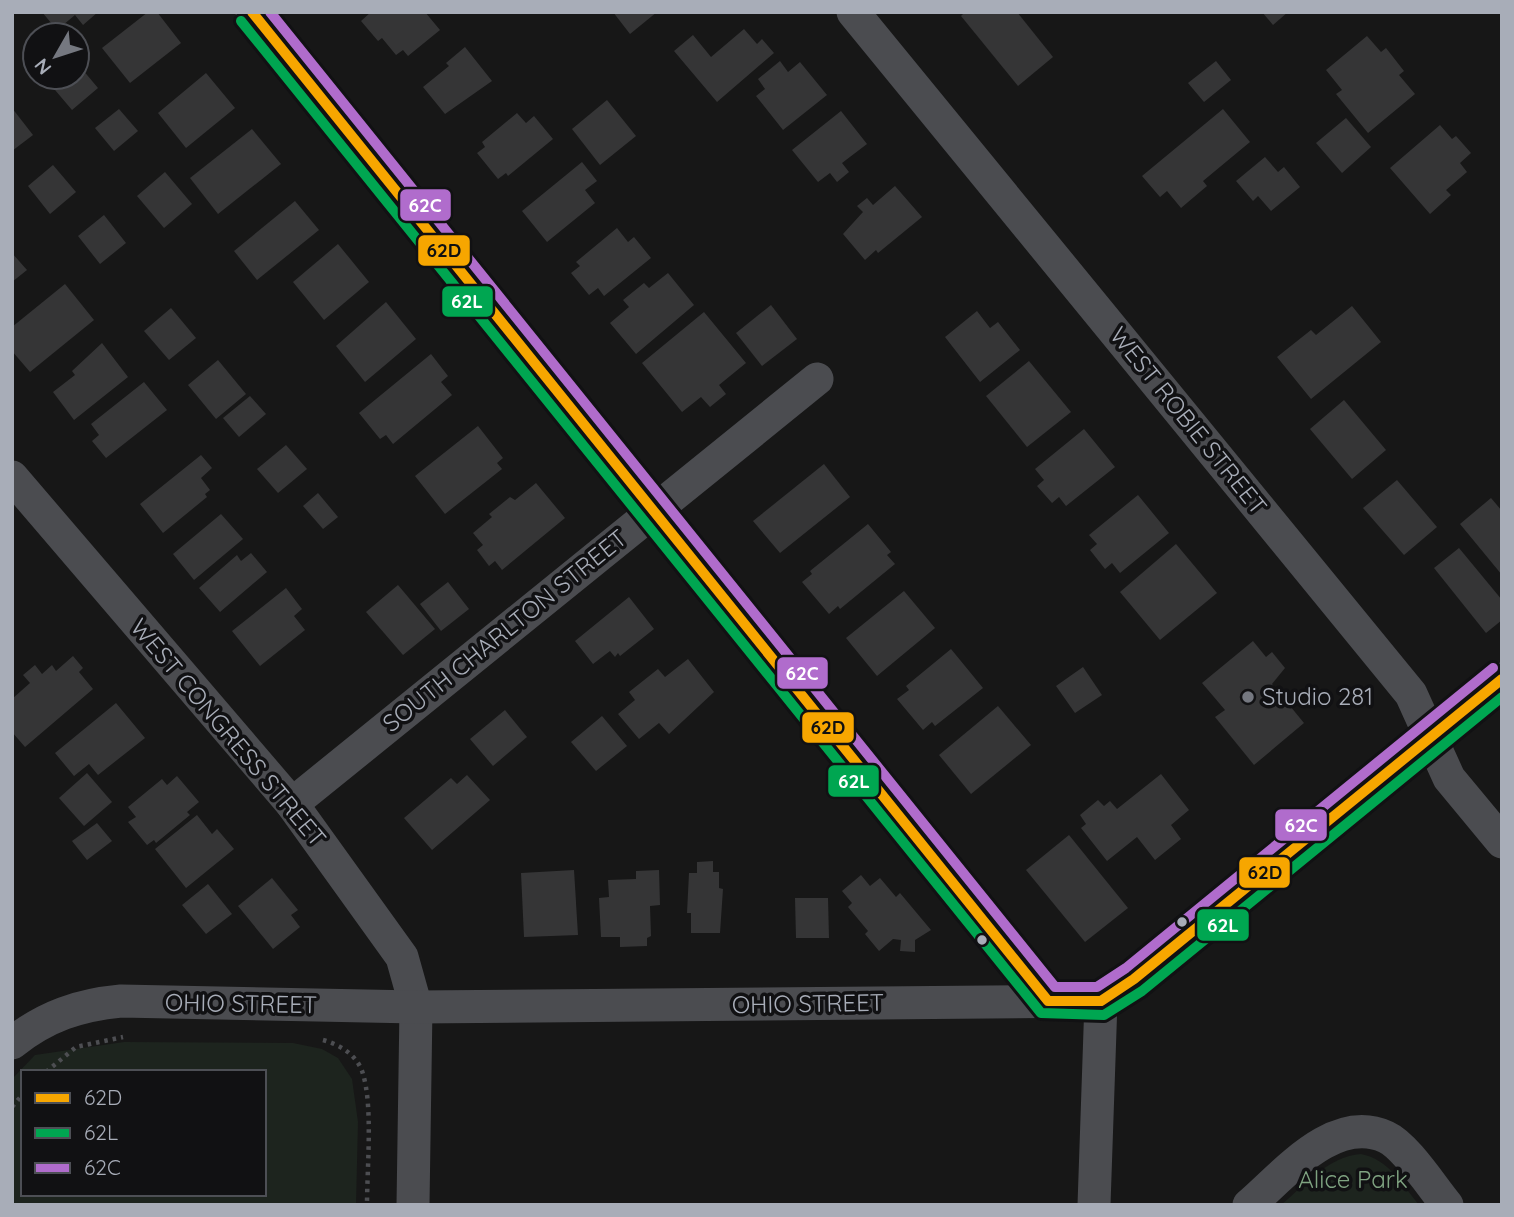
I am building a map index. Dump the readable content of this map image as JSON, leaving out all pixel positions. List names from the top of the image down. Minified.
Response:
{"streets":{"street":["WEST ROBIE STREET","SOUTH CHARLTON STREET","WEST CONGRESS STREET","OHIO STREET"]},"crossings":[["SOUTH CHARLTON STREET","WEST CONGRESS STREET"],["WEST CONGRESS STREET","OHIO STREET"]],"parks":["Alice Park"],"places":["Studio 281"],"lines":["transit line 62D","transit line 62C","transit line 62L"],"legend":["62D","62L","62C"],"north":"bottom left"}
